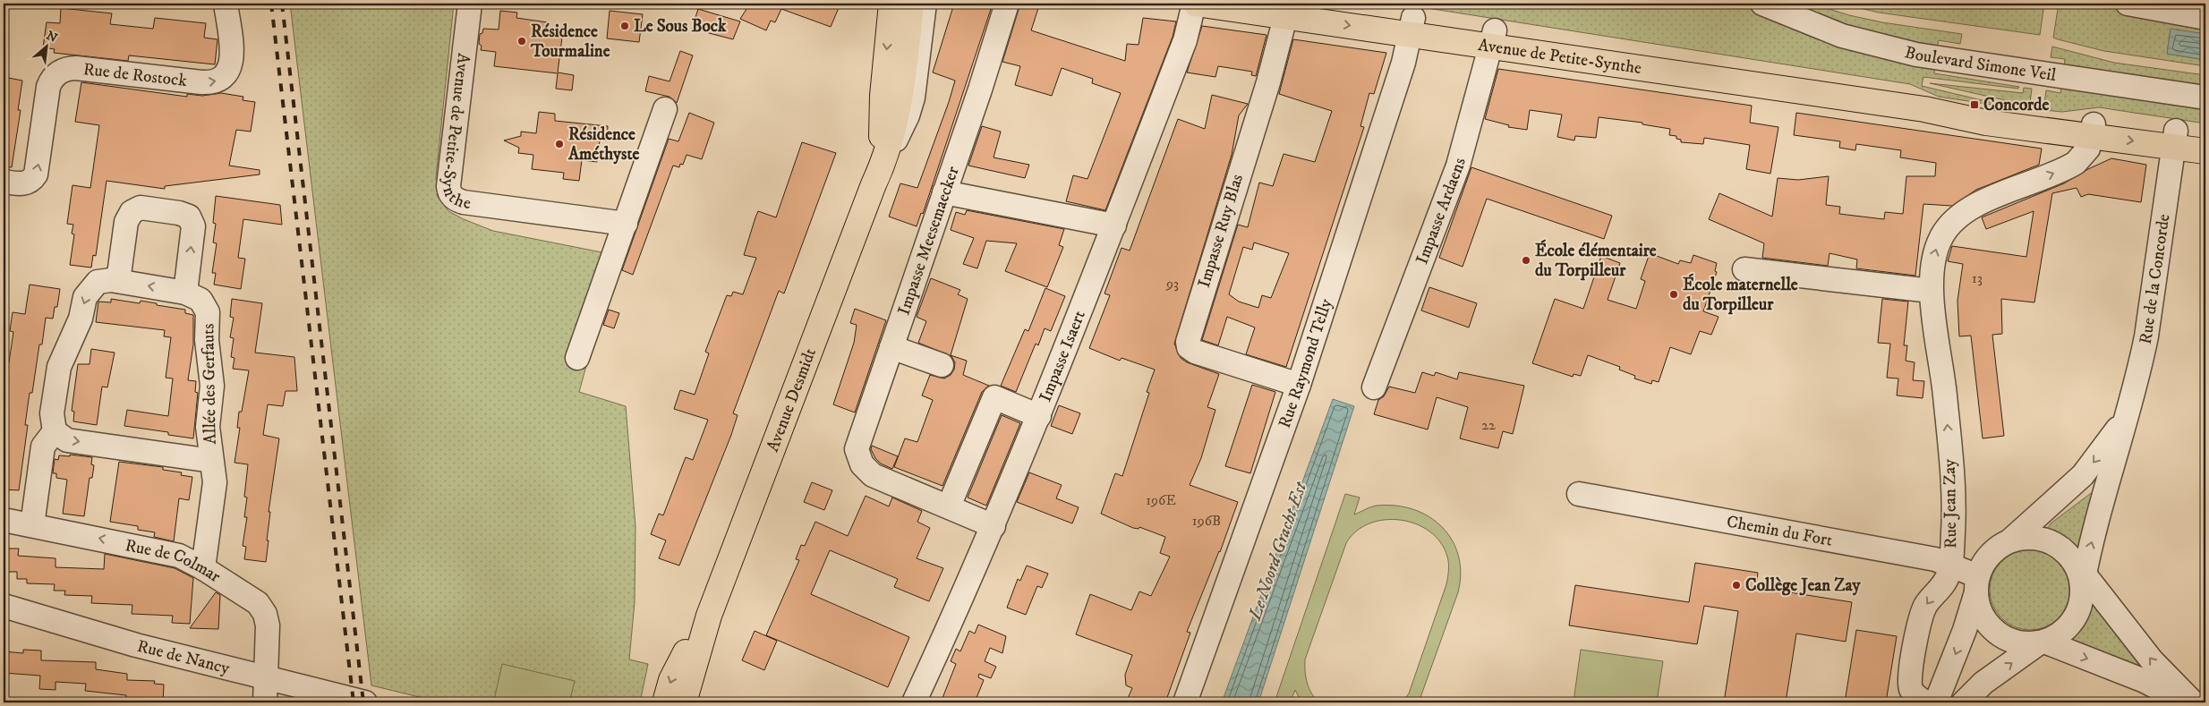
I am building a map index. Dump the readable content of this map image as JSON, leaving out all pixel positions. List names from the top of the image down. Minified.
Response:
{"streets":{"main road":["Avenue de Petite-Synthe","Avenue Desmidt"],"street":["Boulevard Simone Veil","Rue de Rostock","Impasse Ardaens","Impasse Ruy Blas","Impasse Meesemaecker","Rue de la Concorde","Impasse Isaert","Rue Raymond Telly","Allée des Gerfauts","Rue Jean Zay","Chemin du Fort","Rue de Colmar","Rue de Nancy"]},"crossings":[["Avenue de Petite-Synthe","Impasse Ardaens"],["Avenue de Petite-Synthe","Impasse Ruy Blas"],["Avenue de Petite-Synthe","Rue de la Concorde"],["Avenue de Petite-Synthe","Impasse Isaert"],["Avenue de Petite-Synthe","Rue Raymond Telly"],["Avenue de Petite-Synthe","Rue Jean Zay"],["Impasse Ruy Blas","Rue Raymond Telly"],["Rue de la Concorde","Chemin du Fort"],["Allée des Gerfauts","Rue de Colmar"],["Rue Jean Zay","Chemin du Fort"],["Rue de Colmar","Rue de Nancy"]],"one_way":["Rue de Colmar"],"water":["Le Noord Gracht Est"],"places":{"other":["Le Sous Bock","Résidence Tourmaline","Résidence Améthyste","École élémentaire du Torpilleur","École maternelle du Torpilleur","Collège Jean Zay"],"transit":["Concorde"]},"house_numbers":["13","93","22","196E","196B"],"north":"top right"}
